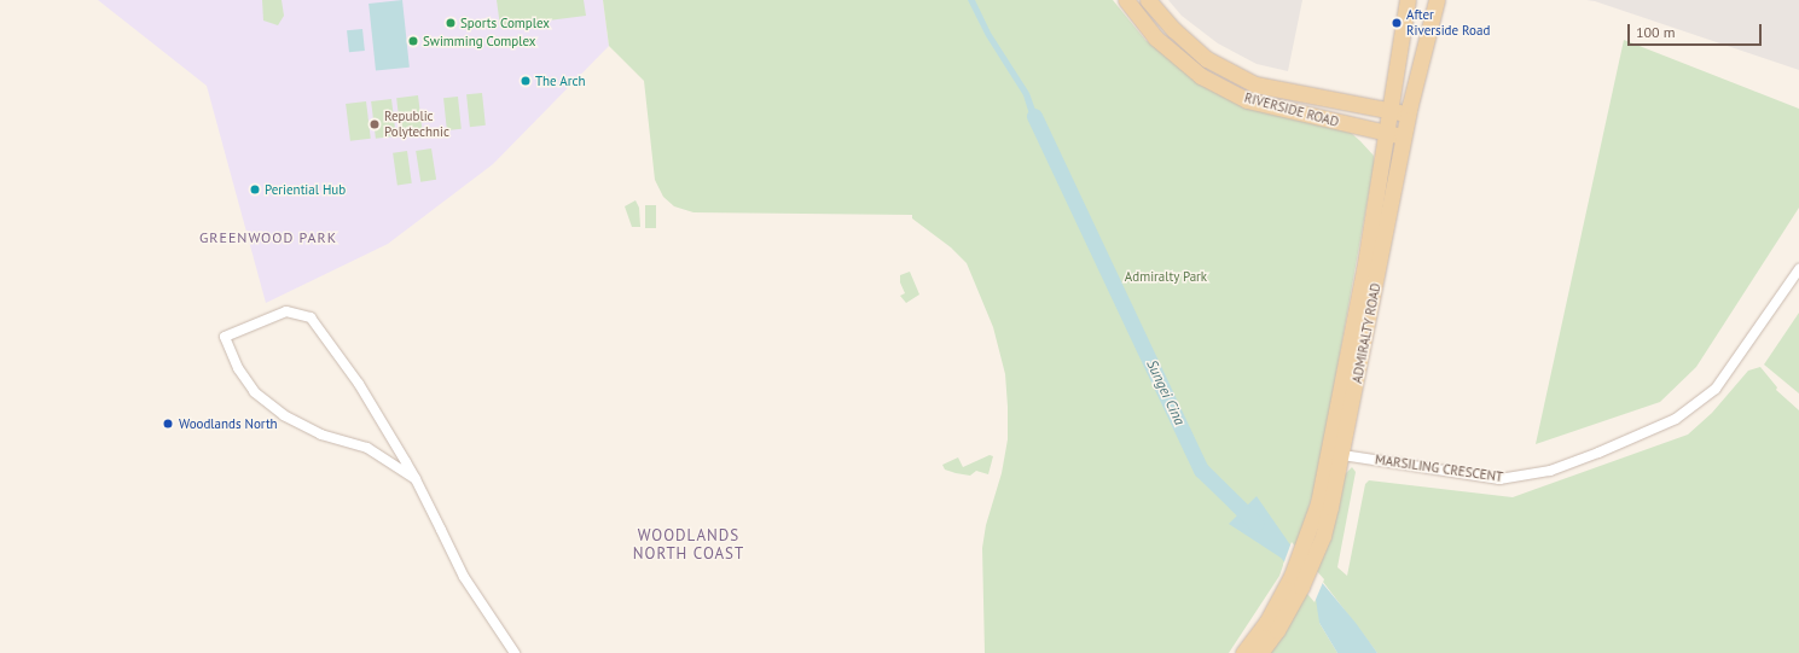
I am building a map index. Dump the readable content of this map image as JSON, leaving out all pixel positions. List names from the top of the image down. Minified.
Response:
{"streets":{"main road":["RIVERSIDE ROAD","ADMIRALTY ROAD"],"street":["MARSILING CRESCENT"]},"crossings":[["RIVERSIDE ROAD","ADMIRALTY ROAD"],["ADMIRALTY ROAD","MARSILING CRESCENT"]],"districts":["GREENWOOD PARK","WOODLANDS NORTH COAST"],"water":["Sungei Cina"],"parks":["Admiralty Park"],"places":["Sports Complex","After Riverside Road","Swimming Complex","The Arch","Republic Polytechnic","Periential Hub","Woodlands North"],"scale_bar":"100 m"}
